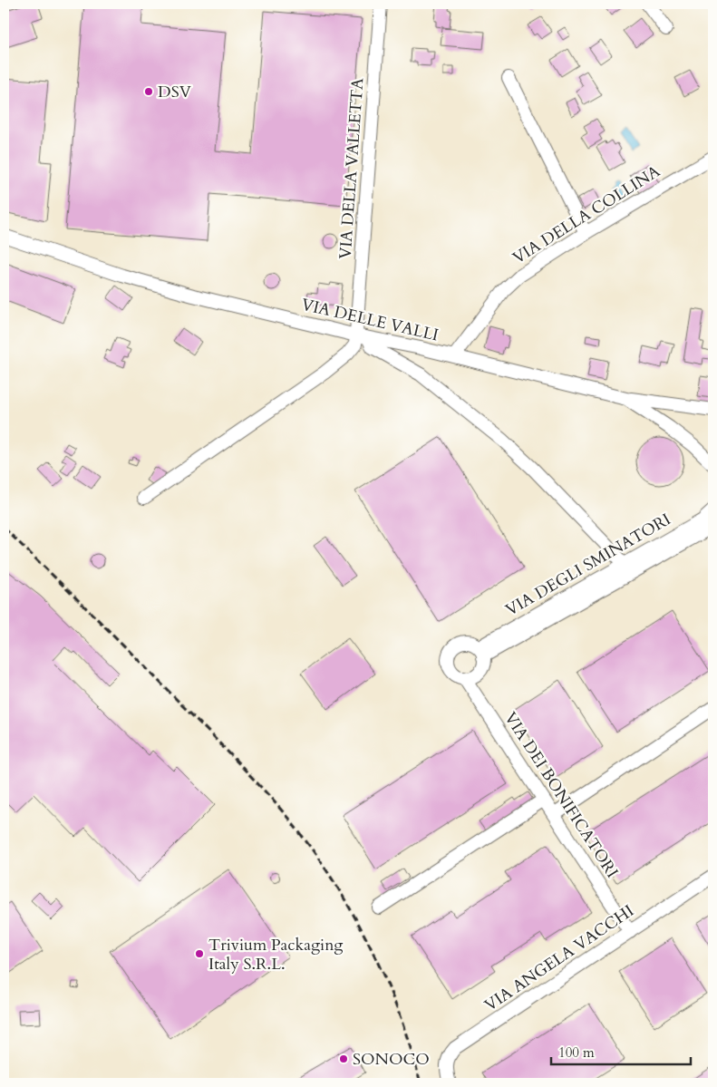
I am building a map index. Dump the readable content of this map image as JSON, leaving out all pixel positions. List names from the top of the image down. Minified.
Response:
{"streets":{"street":["VIA DELLA VALLETTA","VIA DELLA COLLINA","VIA DELLE VALLI","VIA DEGLI SMINATORI","VIA DEI BONIFICATORI","VIA ANGELA VACCHI"]},"crossings":[["VIA DELLA VALLETTA","VIA DELLE VALLI"],["VIA DELLA COLLINA","VIA DELLE VALLI"],["VIA DEGLI SMINATORI","VIA DEI BONIFICATORI"],["VIA DEI BONIFICATORI","VIA ANGELA VACCHI"]],"places":["DSV","Trivium Packaging Italy S.R.L.","SONOCO"],"scale_bar":"100 m"}
